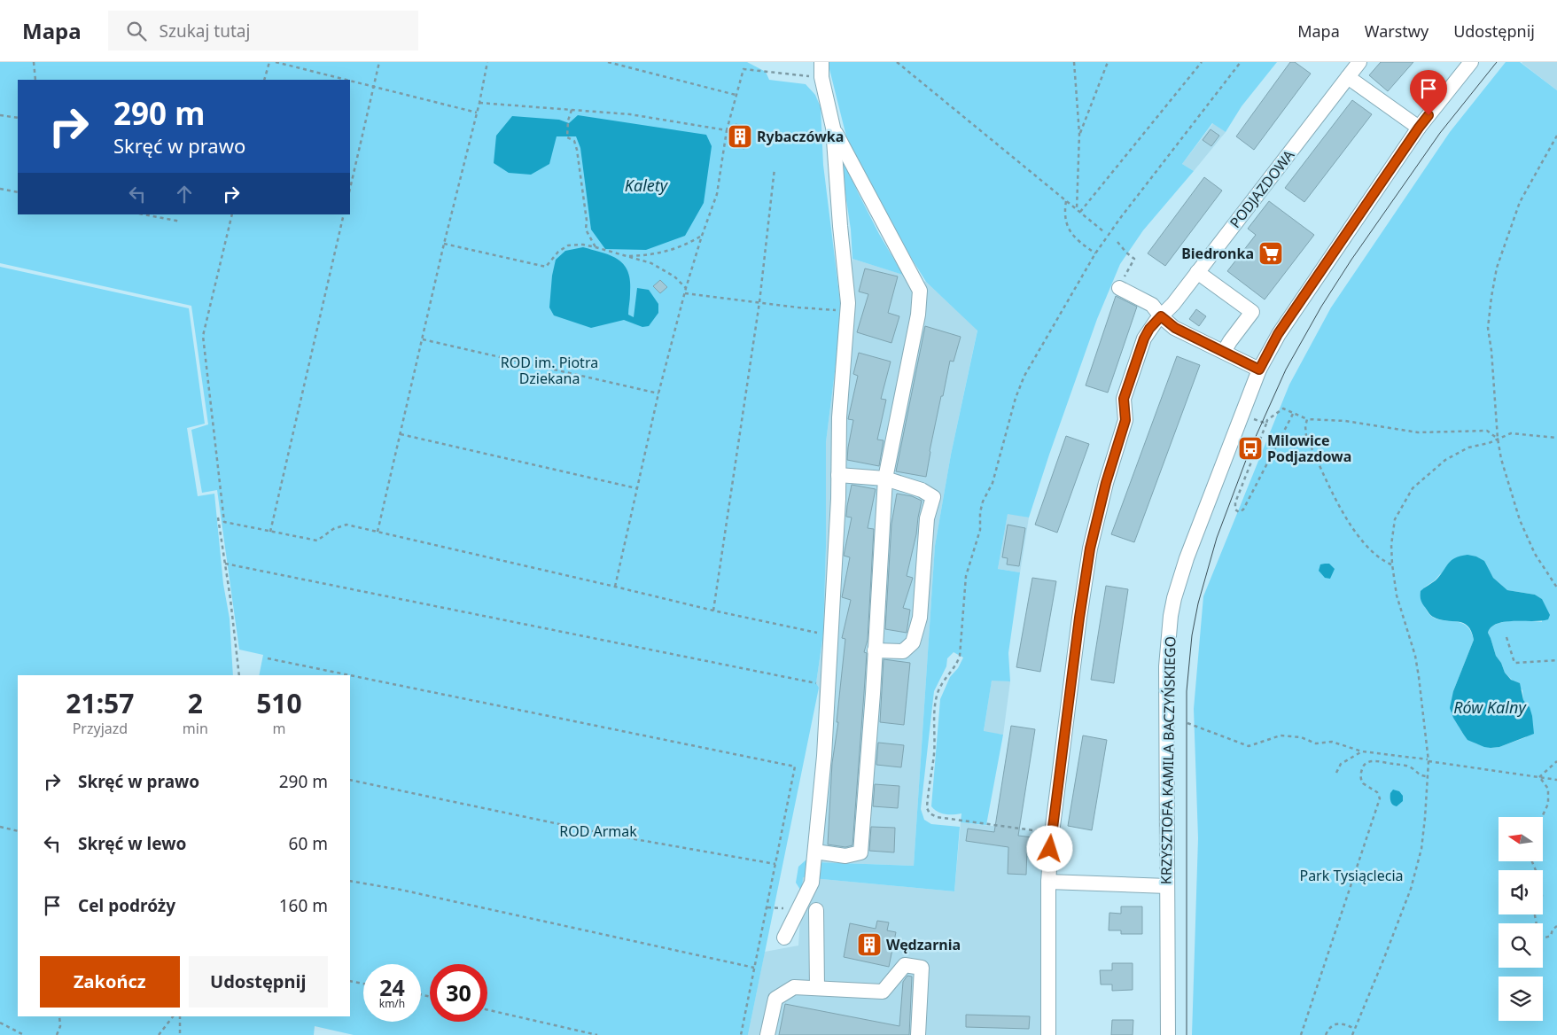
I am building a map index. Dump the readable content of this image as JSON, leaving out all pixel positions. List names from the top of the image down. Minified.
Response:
{"streets":{"street":["PODJAZDOWA","KRZYSZTOFA KAMILA BACZYŃSKIEGO"]},"water":["Kalety","Rów Kalny"],"parks":["ROD im. Piotra Dziekana","ROD Armak","Park Tysiąclecia"],"places":{"building":["Rybaczówka","Wędzarnia"],"supermarket":["Biedronka"],"bus stop":["Milowice Podjazdowa"]},"north":"left","page":{"header":"Mapa","search":"Szukaj tutaj","nav":["Mapa","Warstwy","Udostępnij"],"turn":["290 m","Skręć w prawo"],"eta":["21:57","Przyjazd","2","min","510","m"],"list":[{"name":"Skręć w prawo","value":"290 m"},{"name":"Skręć w lewo","value":"60 m"},{"name":"Cel podróży","value":"160 m"}],"buttons":["Zakończ","Udostępnij"],"speed":"24 km/h","limit":"30"}}
